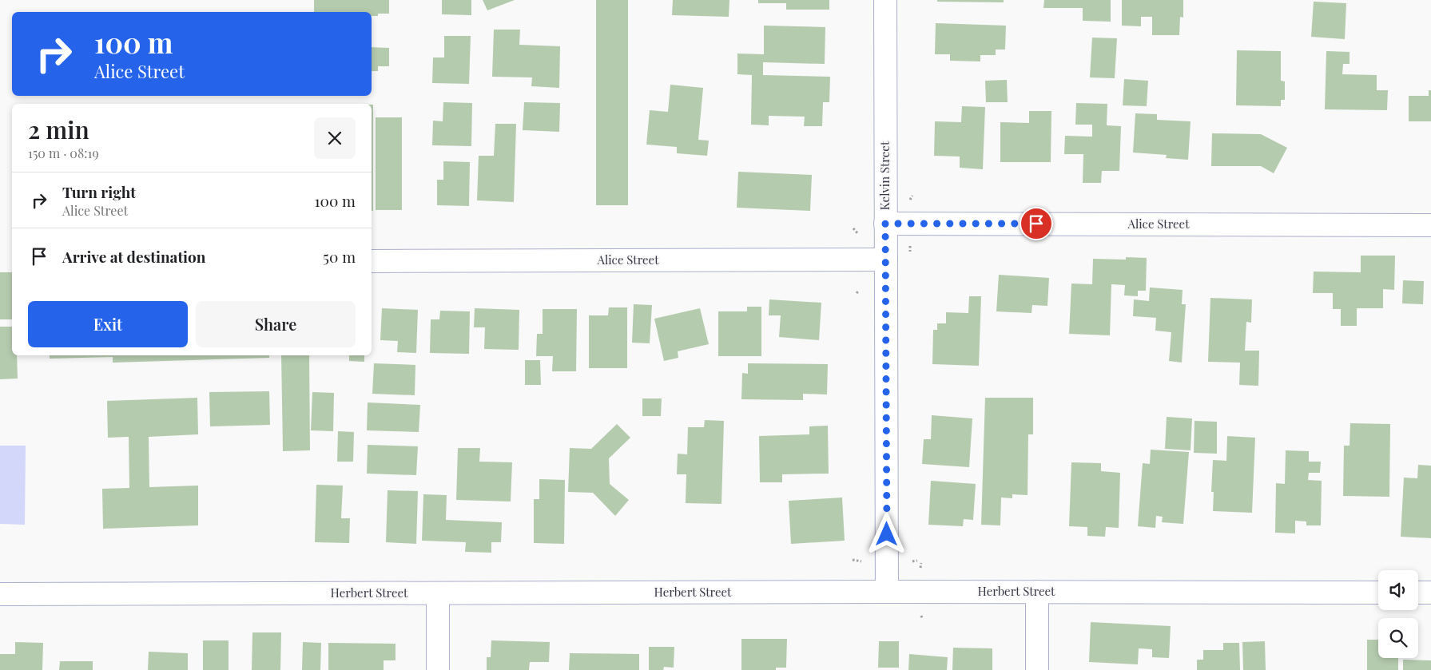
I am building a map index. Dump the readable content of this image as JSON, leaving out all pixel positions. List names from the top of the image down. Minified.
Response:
{"streets":{"street":["Kelvin Street","Alice Street","Herbert Street"]},"crossings":[["Kelvin Street","Alice Street"],["Kelvin Street","Herbert Street"]],"page":{"turn":["100 m","Alice Street"],"heading":["2 min","150 m · 08:19"],"list":[{"name":"Turn right","note":"Alice Street","value":"100 m"},{"name":"Arrive at destination","value":"50 m"}],"buttons":["Exit","Share"]}}
